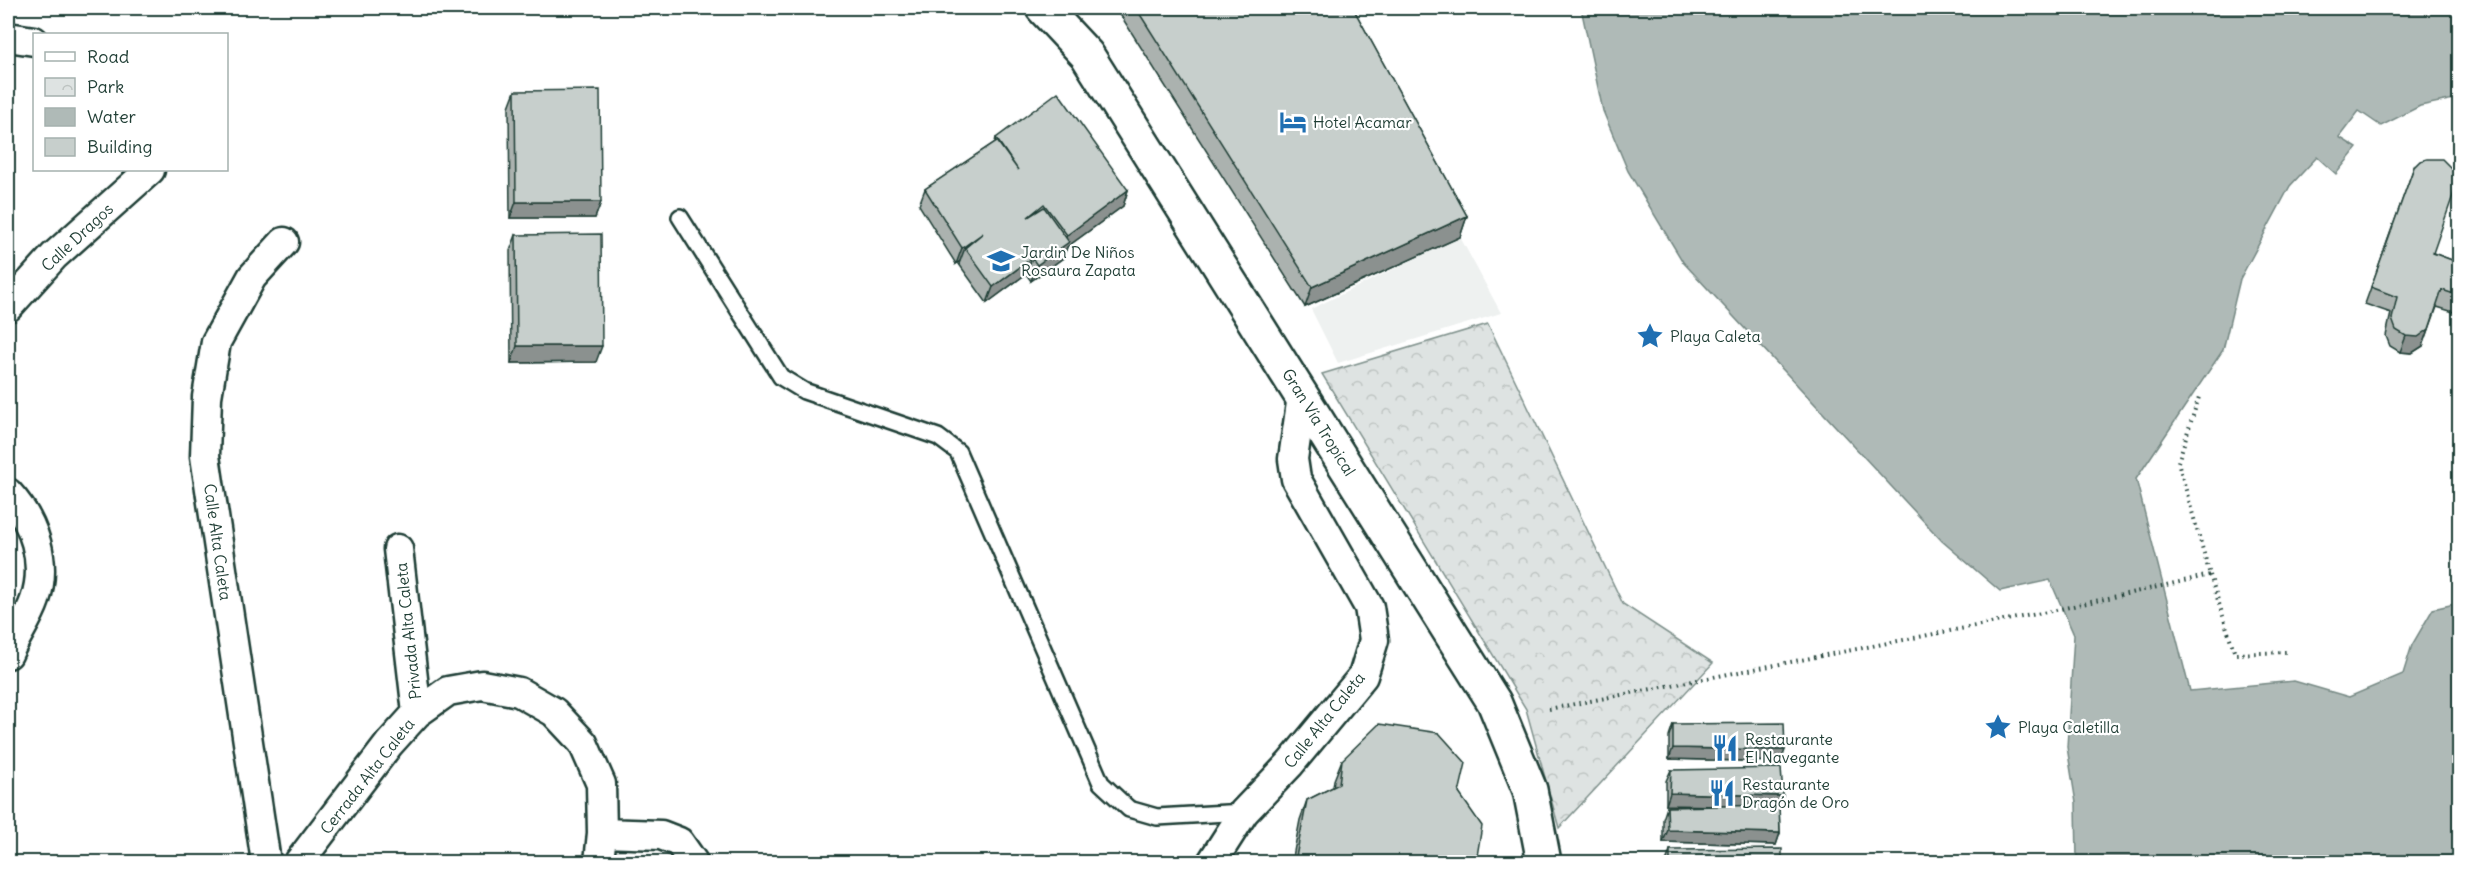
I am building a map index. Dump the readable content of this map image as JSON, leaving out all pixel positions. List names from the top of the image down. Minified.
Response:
{"streets":{"main road":["Gran Vía Tropical"],"street":["Calle Dragos","Calle Alta Caleta","Privada Alta Caleta","Cerrada Alta Caleta"]},"crossings":[["Gran Vía Tropical","Calle Alta Caleta"],["Privada Alta Caleta","Cerrada Alta Caleta"]],"places":{"hotel":["Hotel Acamar"],"school or university":["Jardin De Niños Rosaura Zapata"],"place":["Playa Caleta","Playa Caletilla"],"restaurant":["Restaurante El Navegante","Restaurante Dragón de Oro"]},"legend":["Road","Park","Water","Building"]}
